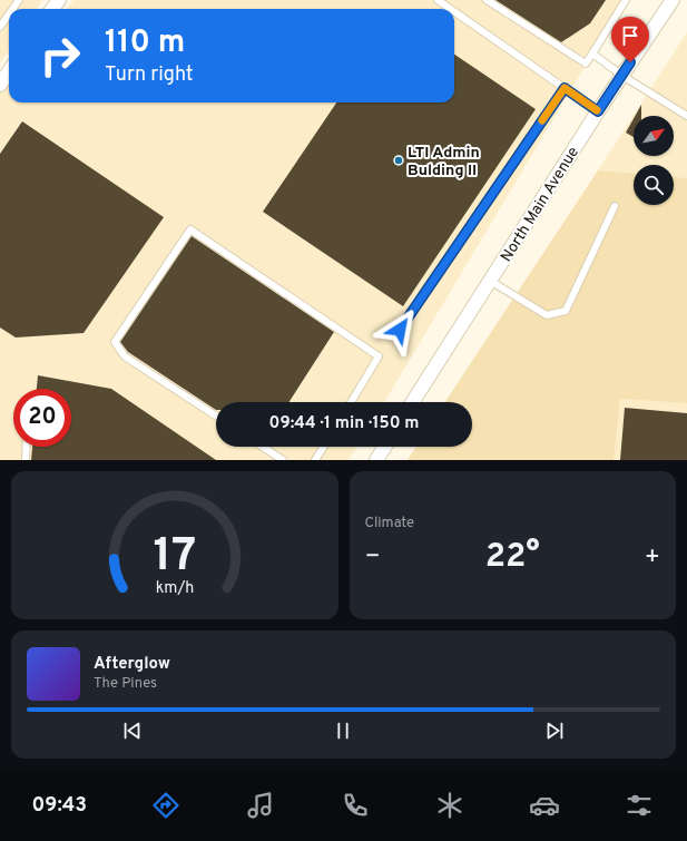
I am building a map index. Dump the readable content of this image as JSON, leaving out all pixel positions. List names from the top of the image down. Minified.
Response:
{"streets":{"street":["North Main Avenue"]},"places":["LTI Admin Bulding II"],"north":"top right","page":{"turn":["110 m","Turn right"],"limit":"20","trip":"09:44 · 1 min · 150 m","tile":"Climate","heat":["−","22°","+"],"song":["Afterglow","The Pines"],"tabs":"09:43","gauge":["17","km/h"]}}
